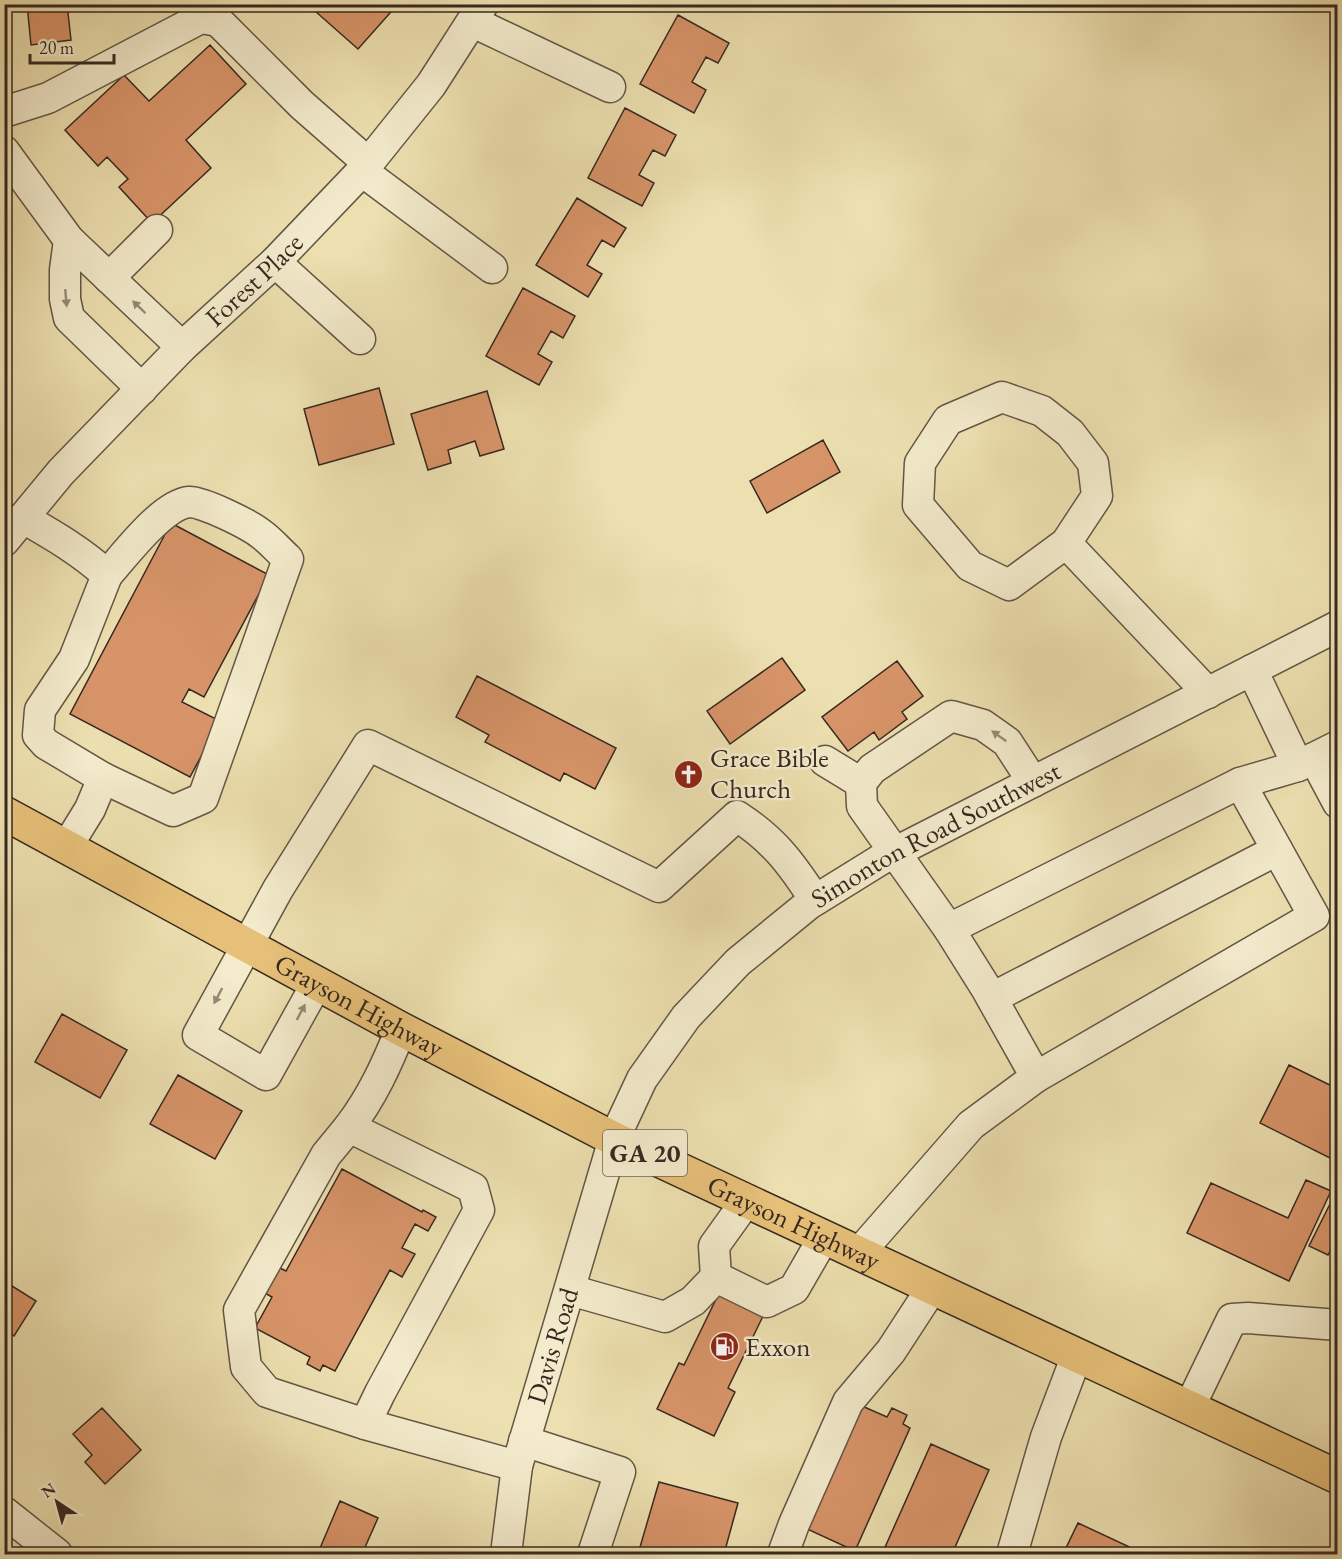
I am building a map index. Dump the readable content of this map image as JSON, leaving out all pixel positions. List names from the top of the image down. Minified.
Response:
{"streets":{"main road":["Grayson Highway","GA 20"],"street":["Forest Place","Simonton Road Southwest","Davis Road"]},"crossings":[["Simonton Road Southwest","Grayson Highway"],["Simonton Road Southwest","Davis Road"],["Grayson Highway","Davis Road"]],"places":{"church":["Grace Bible Church"],"fuel station":["Exxon"]},"scale_bar":"20 m","north":"top left"}
